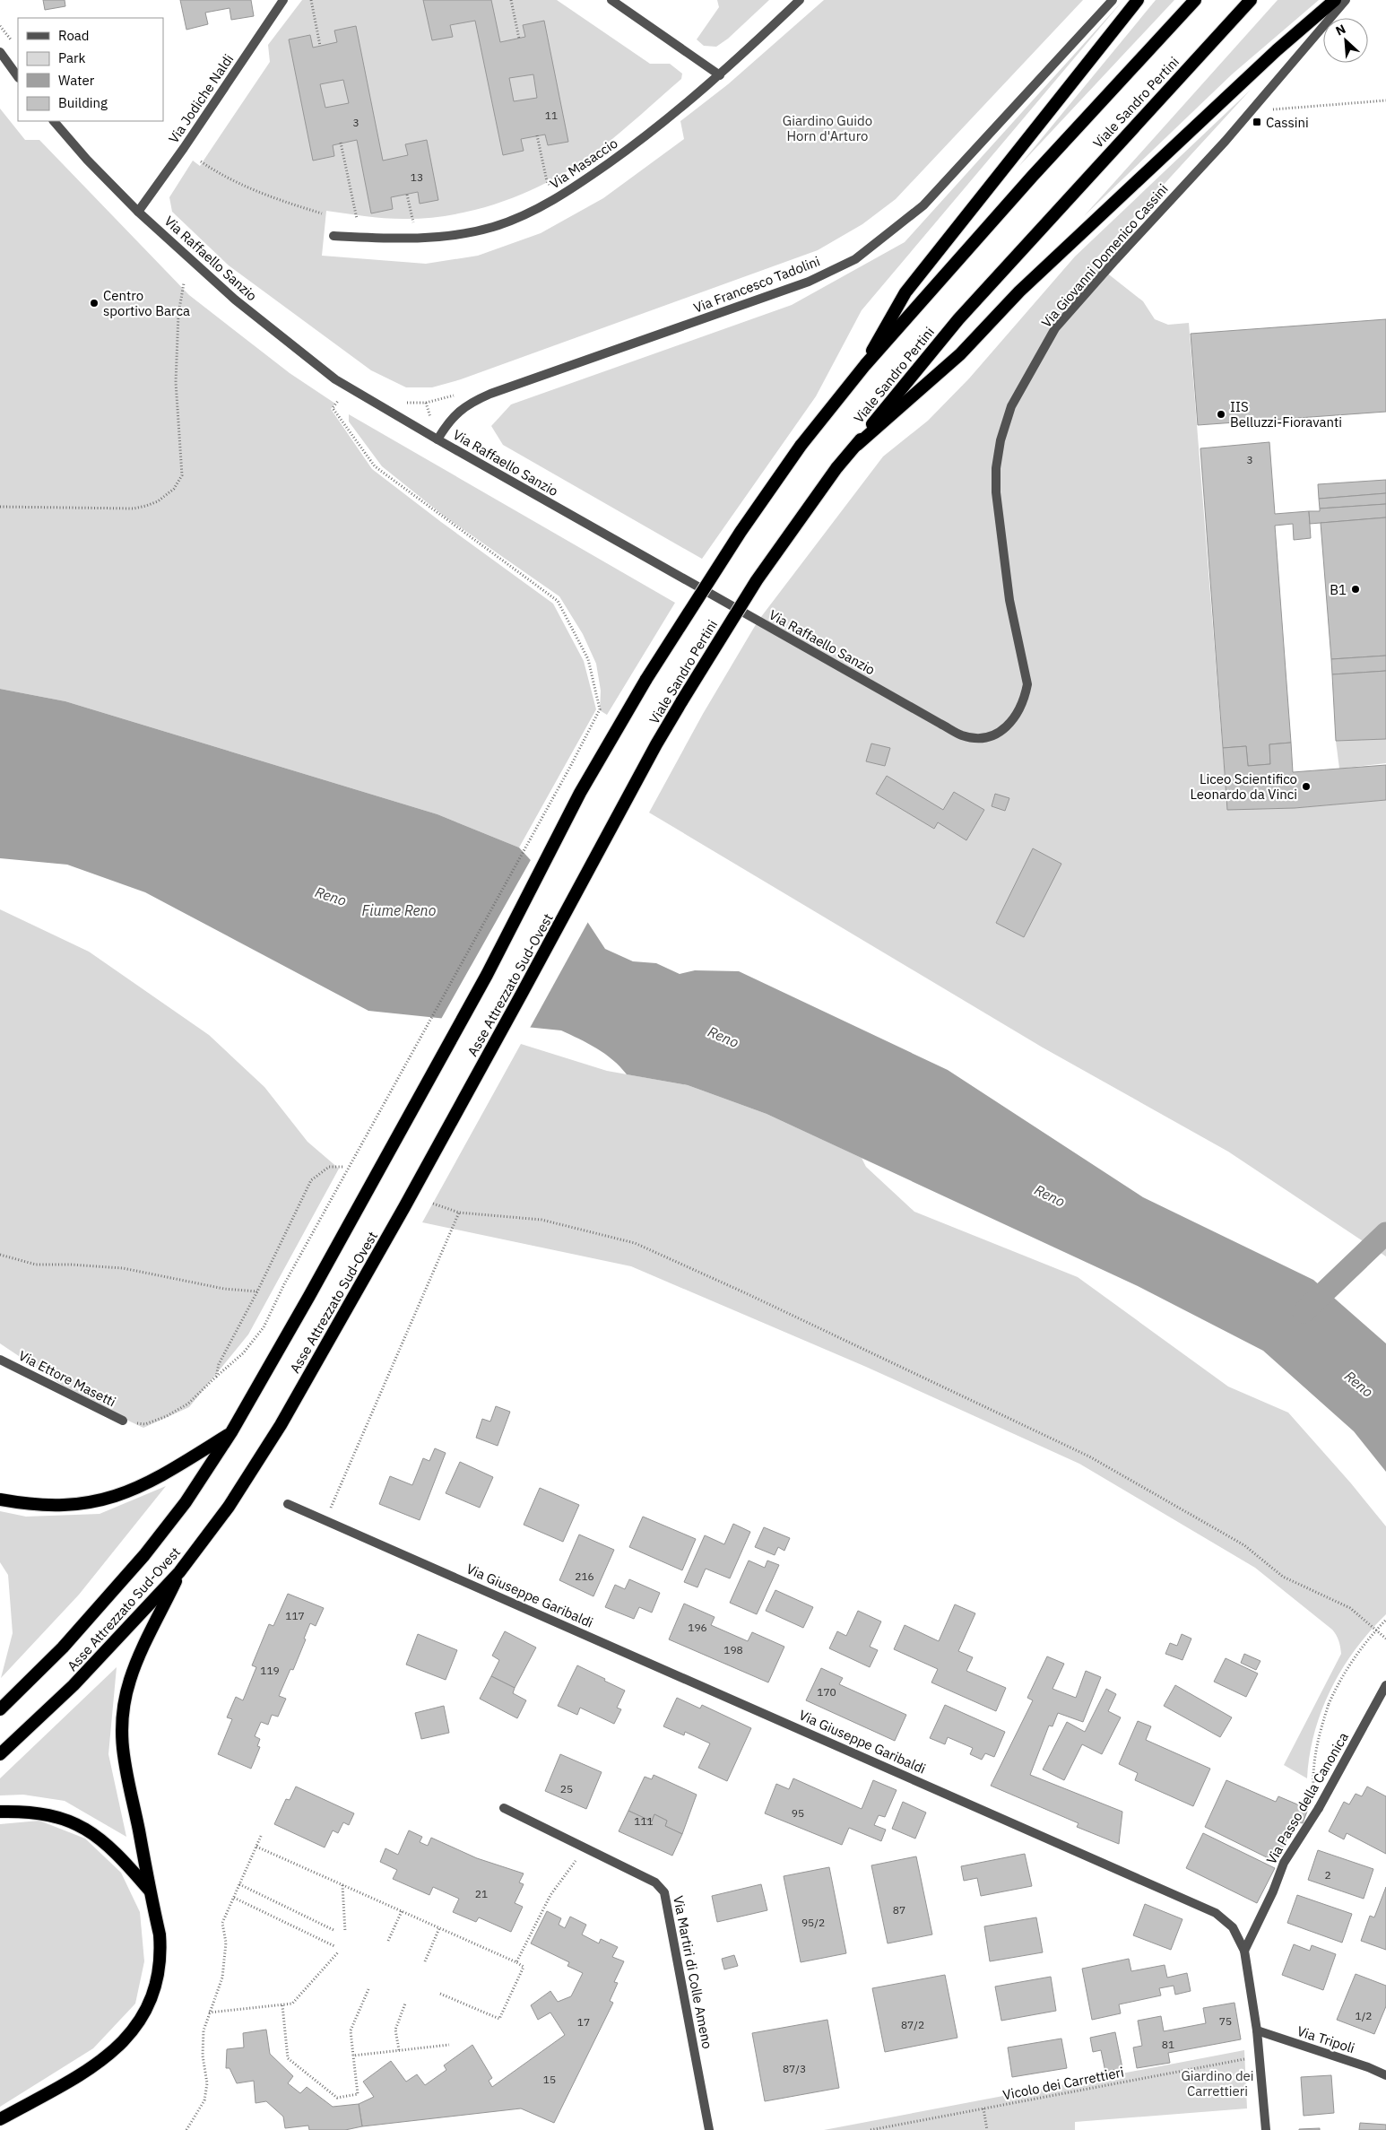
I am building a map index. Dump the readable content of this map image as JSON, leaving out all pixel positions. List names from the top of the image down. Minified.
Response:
{"streets":{"highway":["Viale Sandro Pertini","Asse Attrezzato Sud-Ovest"],"street":["Via Jodiche Naldi","Via Masaccio","Via Giovanni Domenico Cassini","Via Raffaello Sanzio","Via Francesco Tadolini","Via Ettore Masetti","Via Giuseppe Garibaldi","Via Passo della Canonica","Via Martiri di Colle Ameno","Via Tripoli"],"path":["Vicolo dei Carrettieri"]},"crossings":[["Via Jodiche Naldi","Via Raffaello Sanzio"],["Viale Sandro Pertini","Asse Attrezzato Sud-Ovest"],["Via Giovanni Domenico Cassini","Via Raffaello Sanzio"],["Via Raffaello Sanzio","Via Francesco Tadolini"],["Via Giuseppe Garibaldi","Via Passo della Canonica"],["Via Giuseppe Garibaldi","Via Tripoli"],["Via Giuseppe Garibaldi","Vicolo dei Carrettieri"]],"water":["Reno","Fiume Reno"],"parks":["Giardino Guido Horn d'Arturo","Giardino dei Carrettieri"],"places":{"transit":["Cassini"],"other":["Centro sportivo Barca","IIS Belluzzi-Fioravanti","B1","Liceo Scientifico Leonardo da Vinci"]},"house_numbers":["11","3","13","3","216","117","196","198","119","170","25","95","111","2","21","87","95/2","1/2","75","17","87/2","81","87/3","15"],"legend":["Road","Park","Water","Building"],"north":"top left"}
